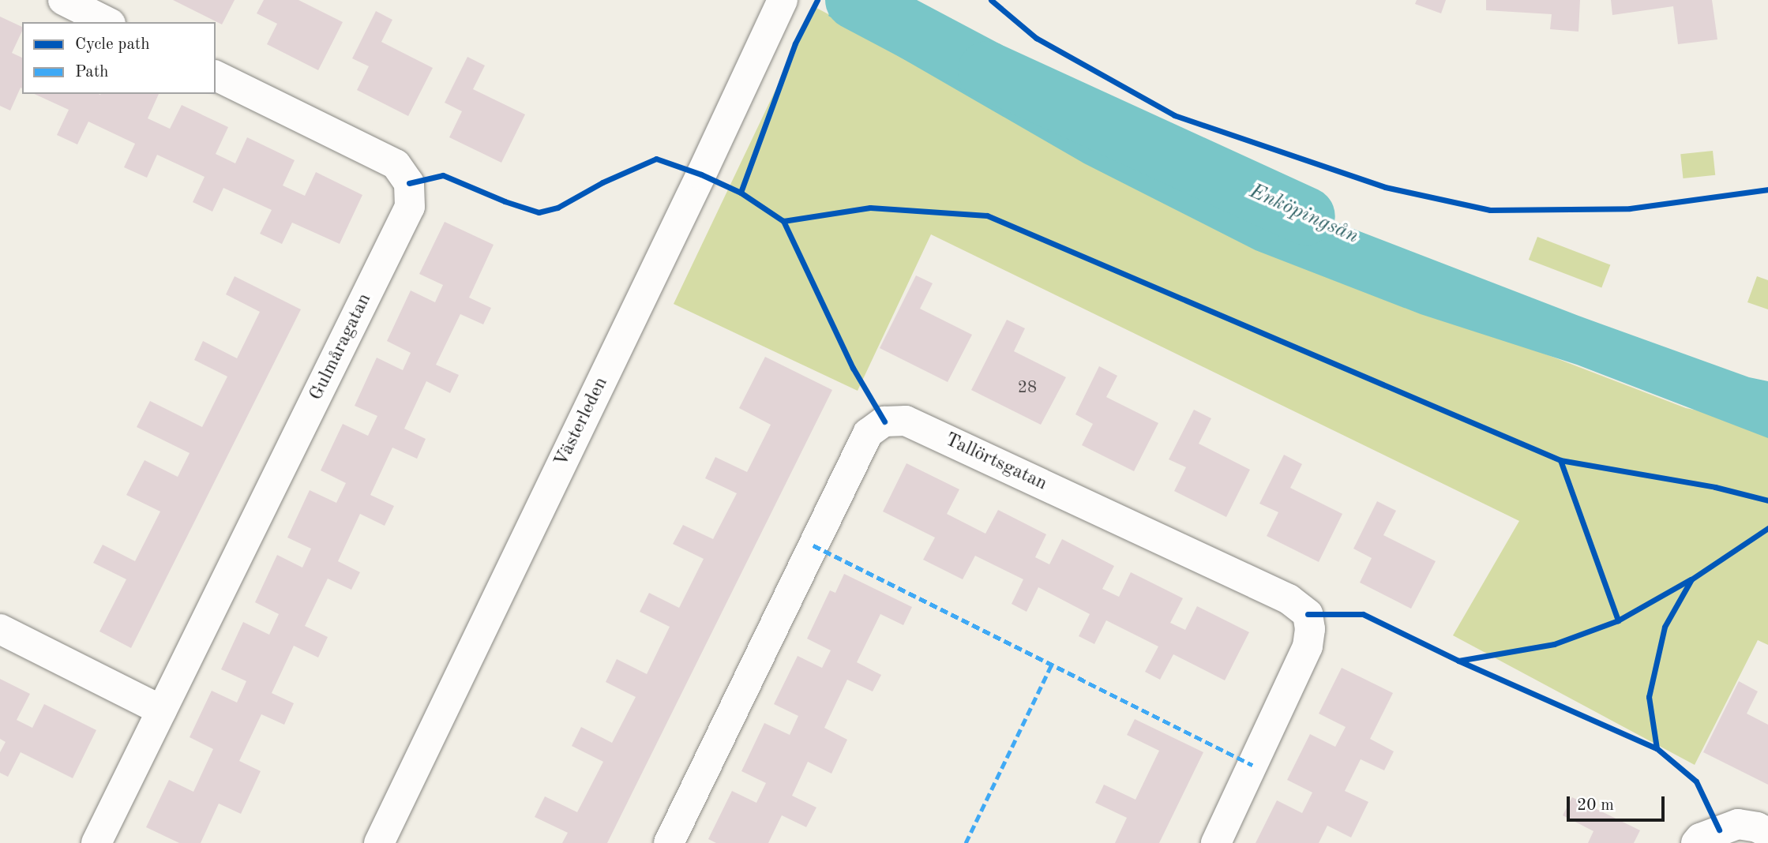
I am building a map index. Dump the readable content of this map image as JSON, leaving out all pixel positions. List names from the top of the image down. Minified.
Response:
{"streets":{"street":["Gulmåragatan","Västerleden","Tallörtsgatan"]},"water":["Enköpingsån"],"house_numbers":["28"],"legend":["Cycle path","Path"],"scale_bar":"20 m"}
